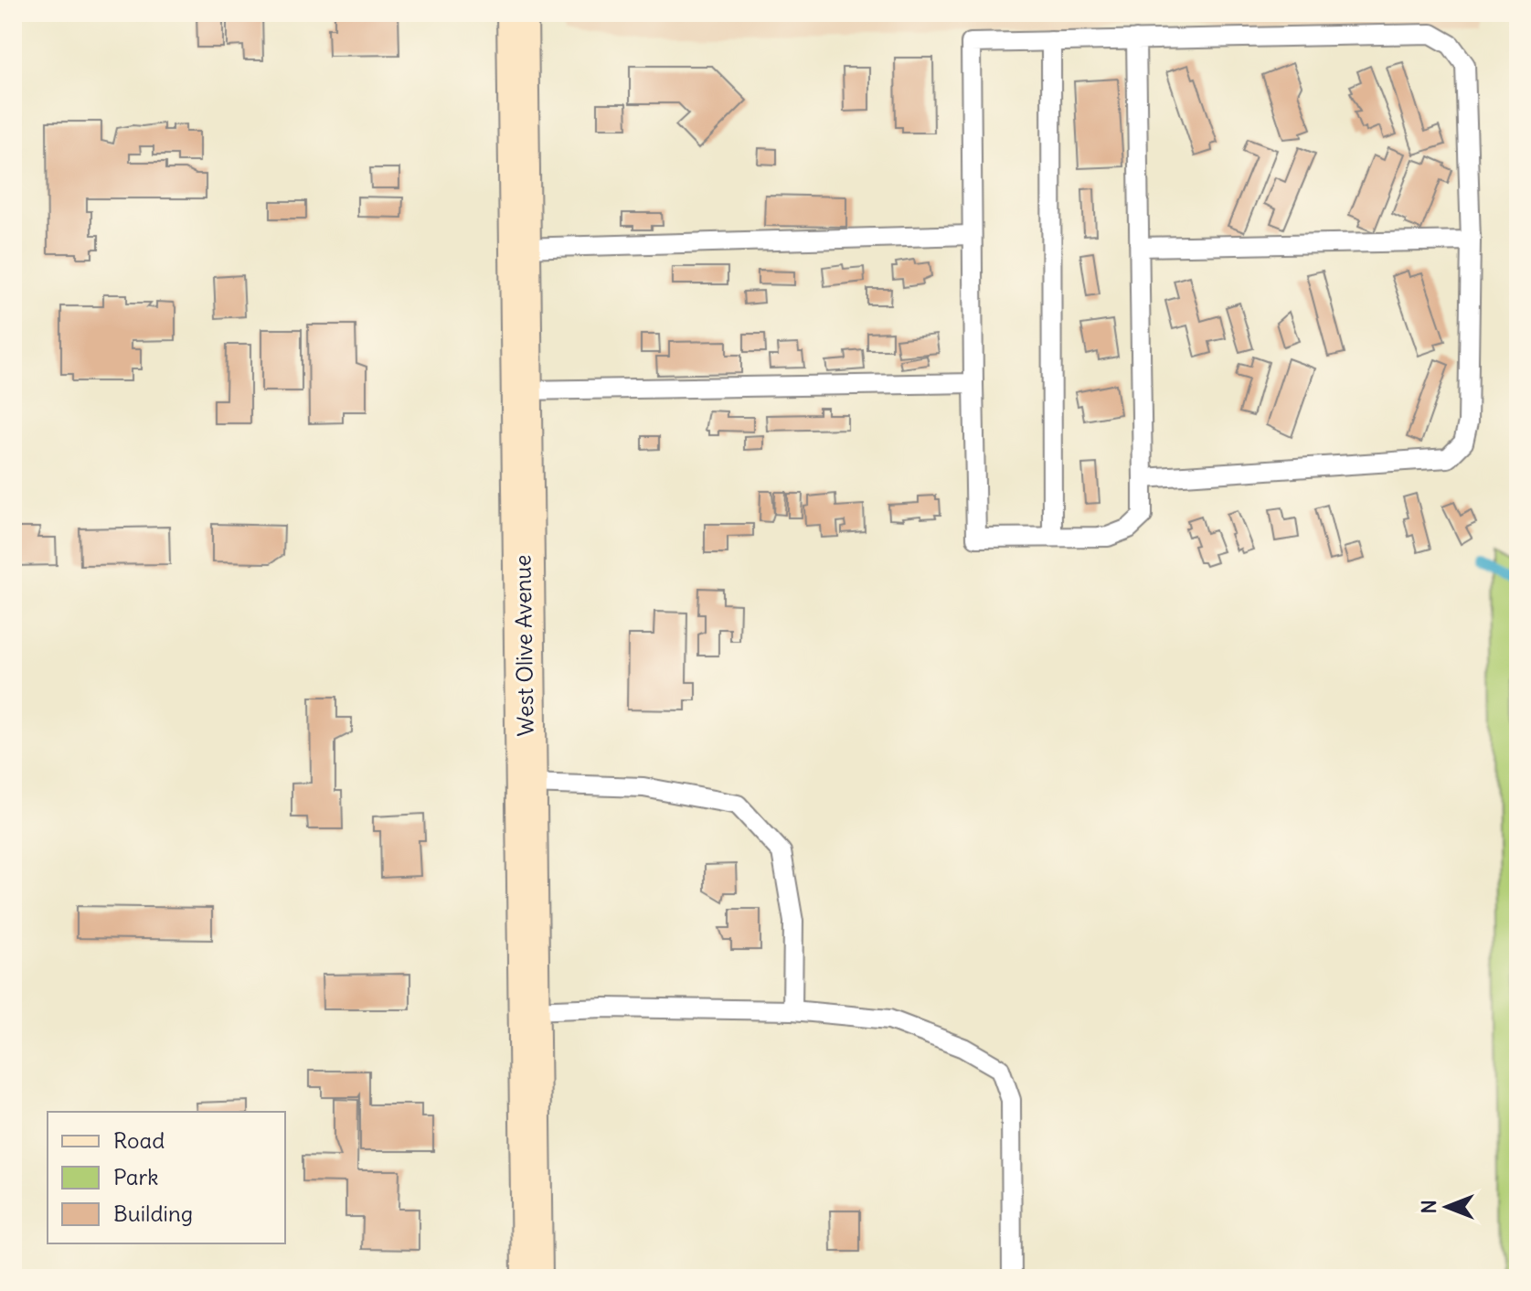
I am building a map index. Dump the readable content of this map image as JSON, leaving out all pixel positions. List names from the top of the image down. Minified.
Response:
{"streets":{"main road":["West Olive Avenue"]},"legend":["Road","Park","Building"],"north":"left"}
